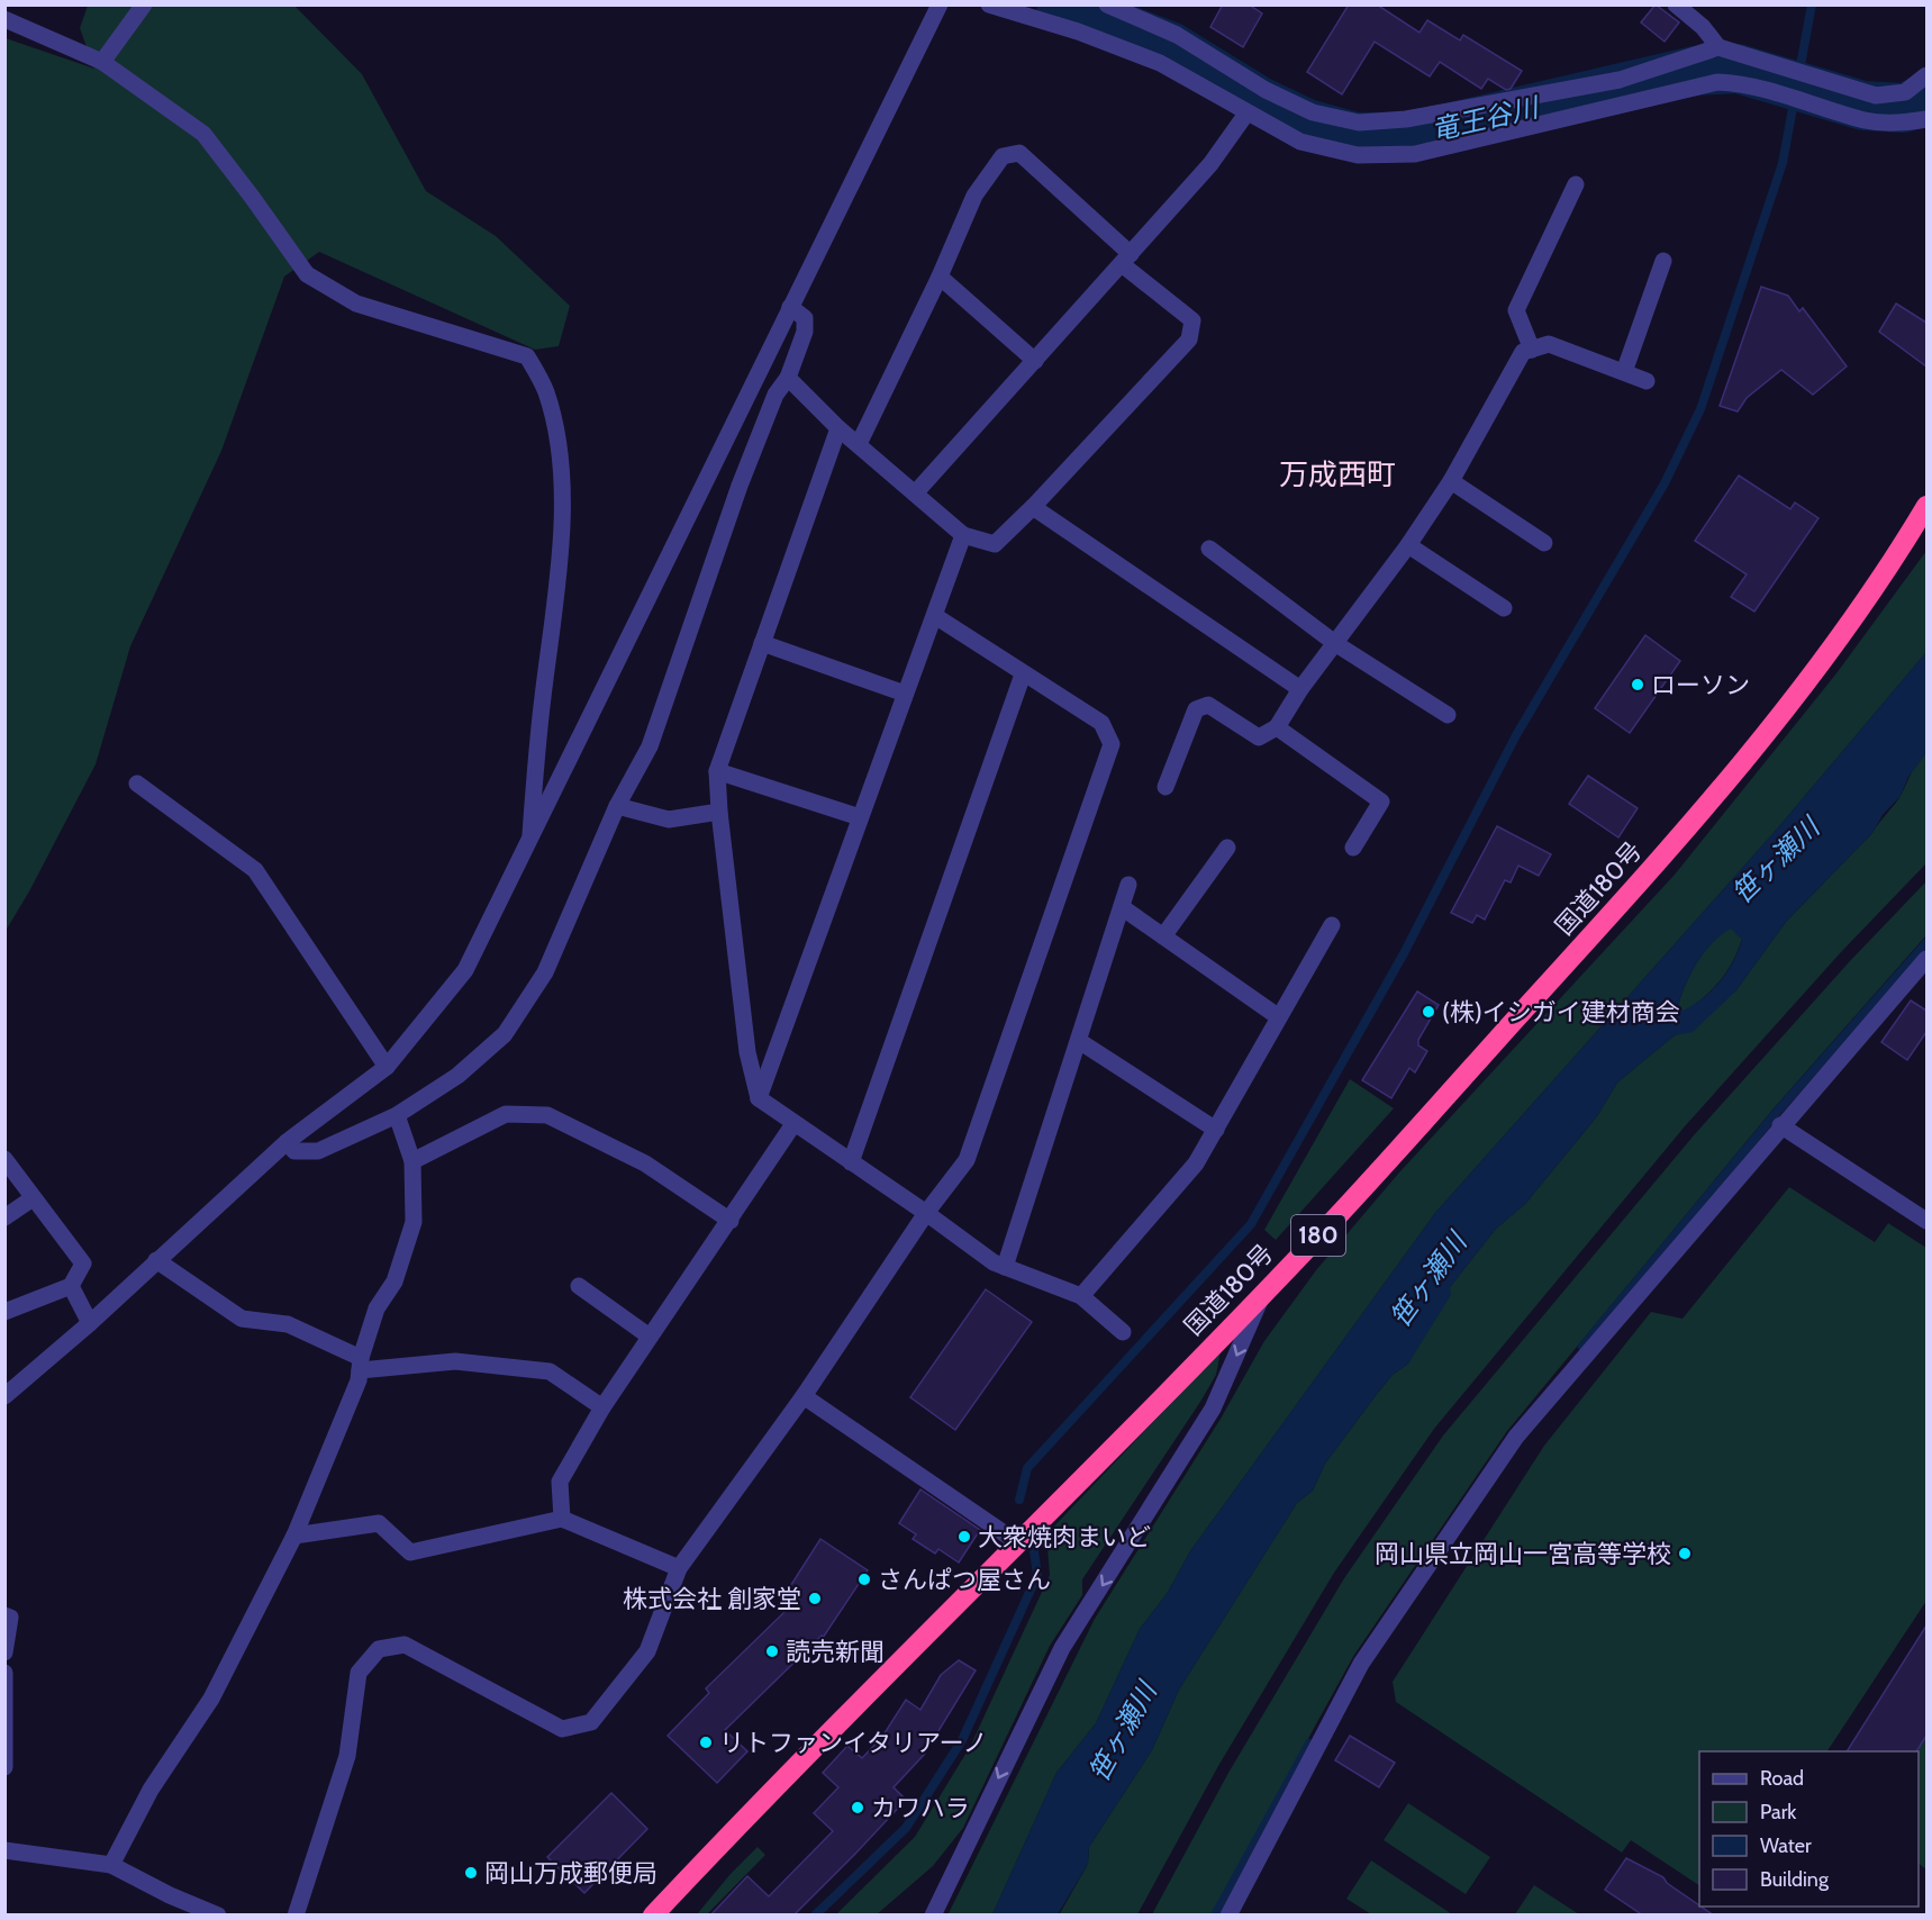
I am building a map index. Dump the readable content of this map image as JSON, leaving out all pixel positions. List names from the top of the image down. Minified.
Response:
{"streets":{"highway":["国道180号","180"]},"districts":["万成西町"],"water":["竜王谷川","笹ヶ瀬川"],"places":["ローソン","(株)イシガイ建材商会","大衆焼肉まいど","岡山県立岡山一宮高等学校","さんぱつ屋さん","株式会社 創家堂","読売新聞","リトファンイタリアーノ","カワハラ","岡山万成郵便局"],"legend":["Road","Park","Water","Building"]}
